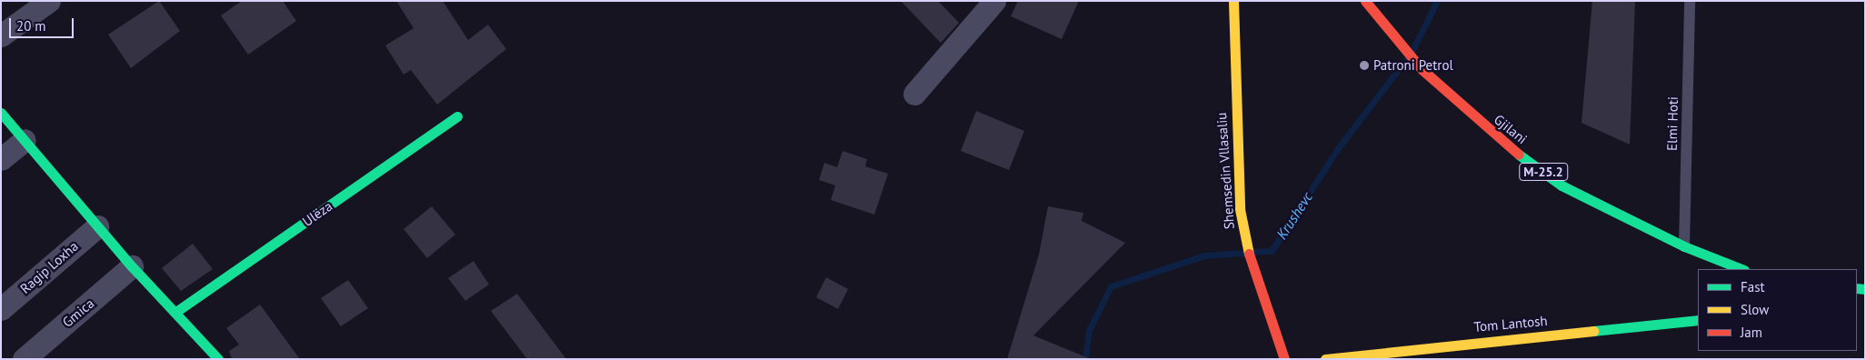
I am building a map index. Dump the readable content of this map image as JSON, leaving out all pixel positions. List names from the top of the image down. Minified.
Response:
{"streets":{"street":["Gjilani","Shemsedin Vllasaliu","M-25.2","Ulëza","Ragip Loxha","Gmica","Tom Lantosh"],"lane":["Elmi Hoti"]},"crossings":[["Elmi Hoti","Gjilani"]],"water":["Krushevc"],"places":["Patroni Petrol"],"legend":["Fast","Slow","Jam"],"scale_bar":"20 m"}
